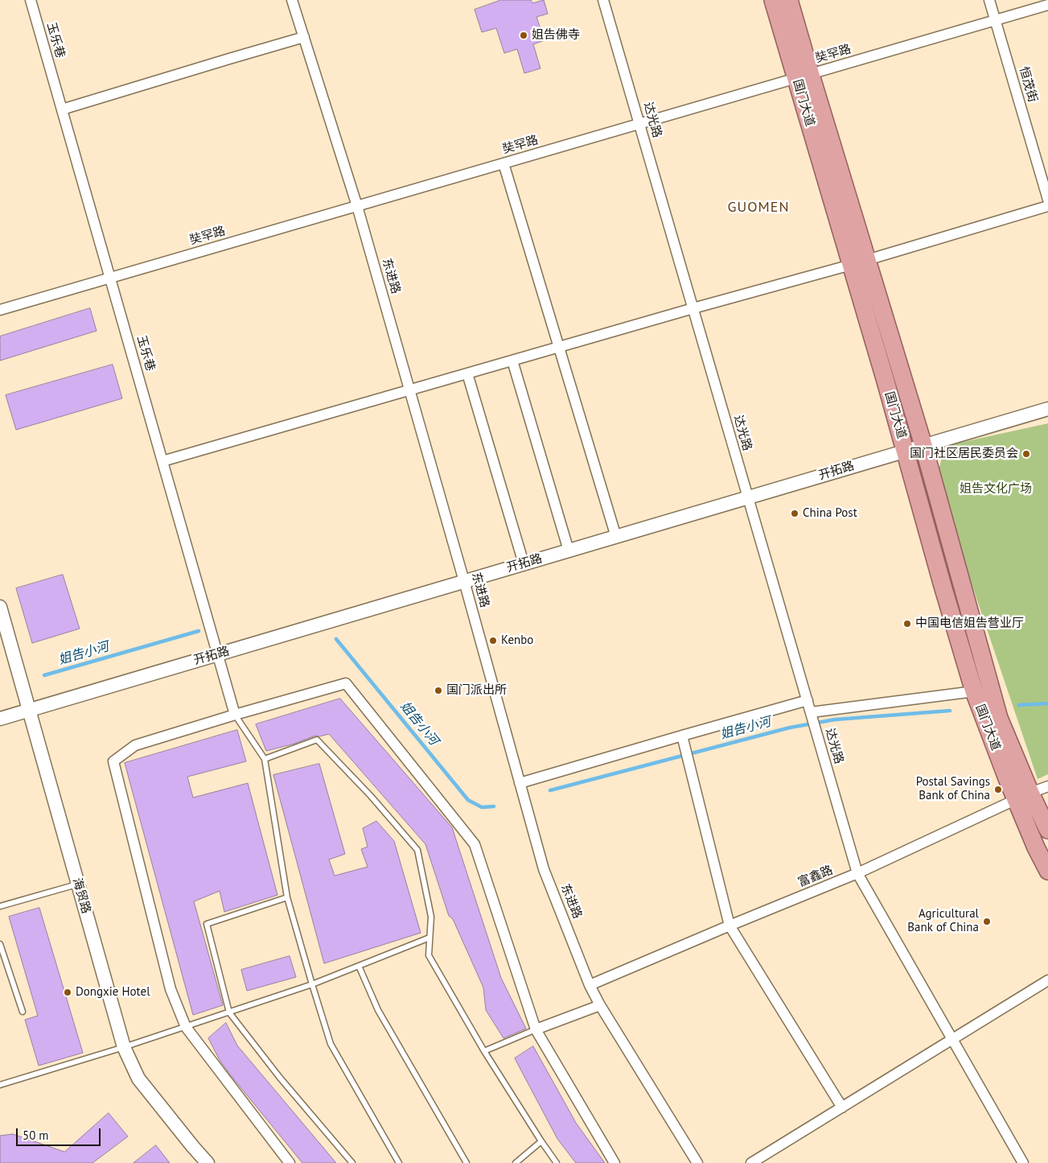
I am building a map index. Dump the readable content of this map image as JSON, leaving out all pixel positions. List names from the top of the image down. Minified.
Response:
{"streets":{"highway":["国门大道"],"street":["玉乐巷","奘罕路","恒茂街","达光路","东进路","开拓路","富鑫路","海贸路"]},"crossings":[["玉乐巷","奘罕路"],["玉乐巷","开拓路"],["奘罕路","恒茂街"],["奘罕路","国门大道"],["奘罕路","达光路"],["奘罕路","东进路"],["国门大道","开拓路"],["国门大道","富鑫路"],["达光路","开拓路"],["达光路","富鑫路"],["东进路","开拓路"],["东进路","富鑫路"],["开拓路","海贸路"]],"districts":["GUOMEN"],"water":["姐告小河"],"parks":["姐告文化广场"],"places":["姐告佛寺","国门社区居民委员会","China Post","中国电信姐告营业厅","Kenbo","国门派出所","Postal Savings Bank of China","Agricultural Bank of China","Dongxie Hotel"],"scale_bar":"50 m"}
